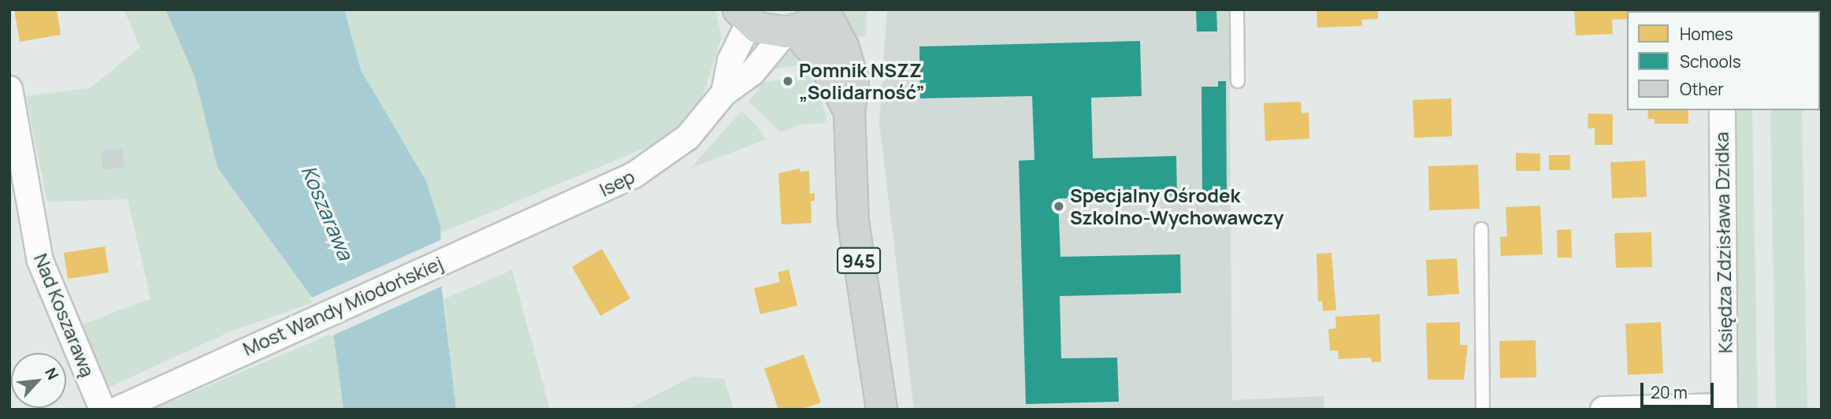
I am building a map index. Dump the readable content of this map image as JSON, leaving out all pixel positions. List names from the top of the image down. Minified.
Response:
{"streets":{"main road":["945"],"street":["Isep","Księdza Zdzisława Dzidka","Most Wandy Miodońskiej","Nad Koszarawą"]},"crossings":[["Isep","945"],["Isep","Most Wandy Miodońskiej"]],"water":["Koszarawa"],"places":["Pomnik NSZZ „Solidarność”","Specjalny Ośrodek Szkolno-Wychowawczy"],"legend":["Homes","Schools","Other"],"scale_bar":"20 m","north":"top right"}
